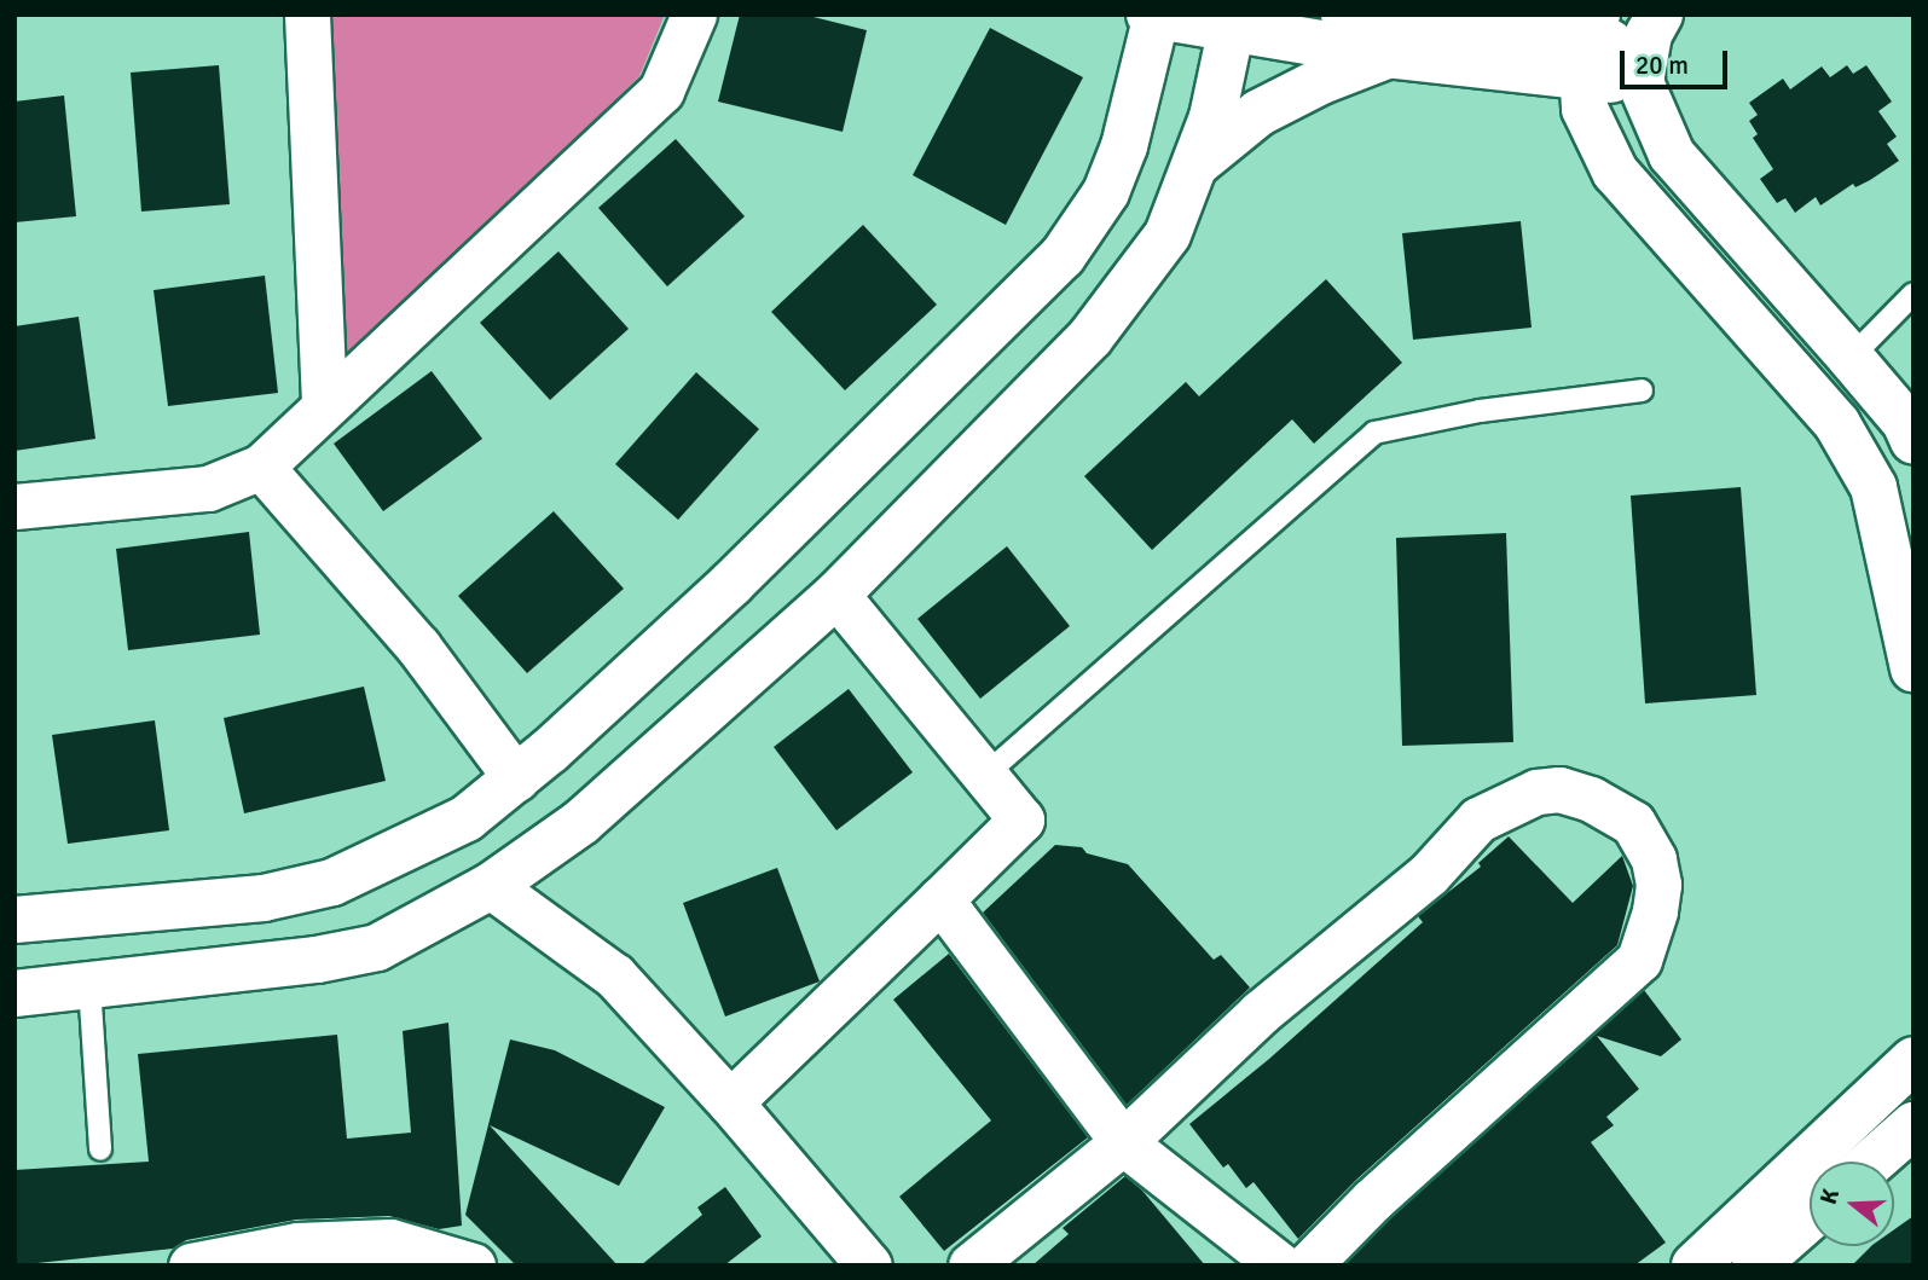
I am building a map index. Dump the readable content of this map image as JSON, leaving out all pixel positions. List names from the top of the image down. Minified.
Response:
{"scale_bar":"20 m","north":"left"}
